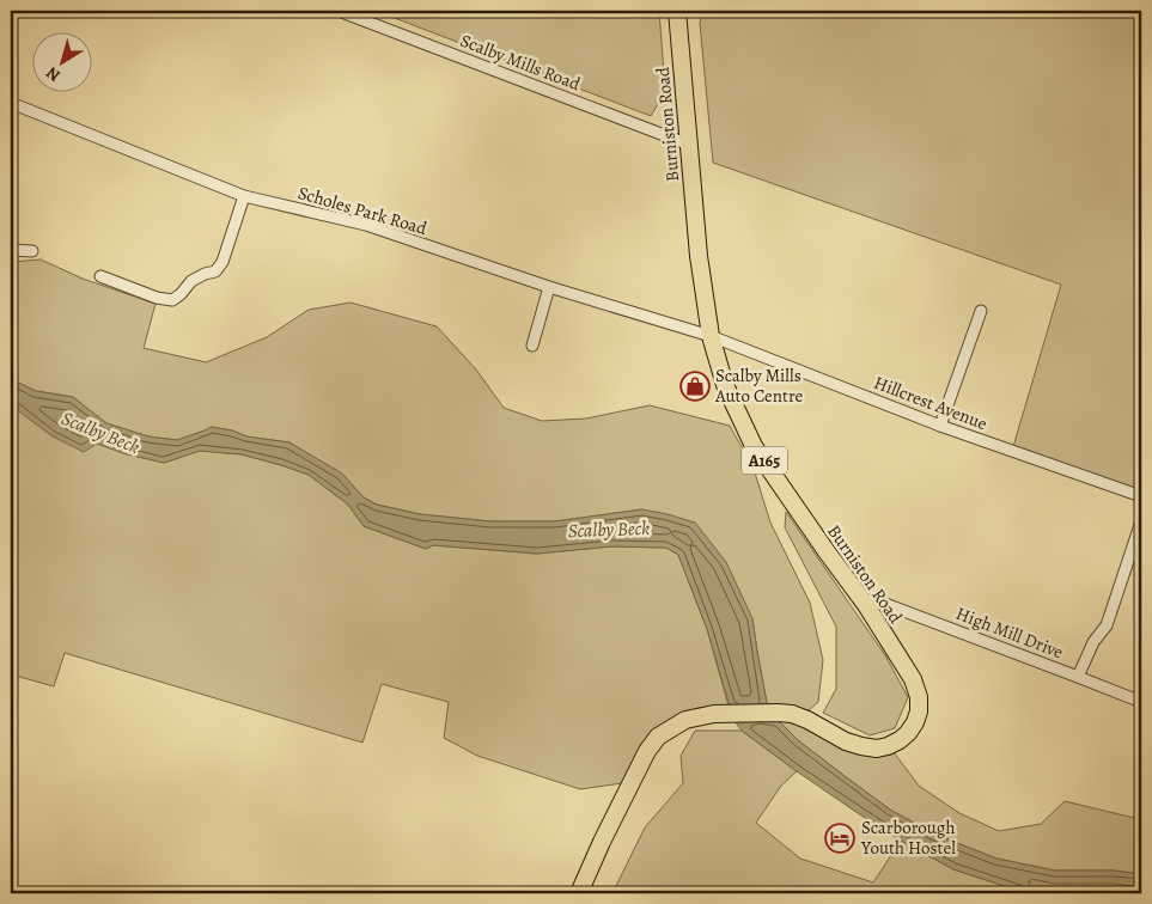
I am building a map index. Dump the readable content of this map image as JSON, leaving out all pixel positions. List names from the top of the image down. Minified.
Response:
{"streets":{"main road":["Burniston Road","A165"],"street":["Scalby Mills Road","Scholes Park Road","Hillcrest Avenue","High Mill Drive"]},"crossings":[["Scalby Mills Road","Burniston Road"],["Burniston Road","Scholes Park Road"],["Burniston Road","Hillcrest Avenue"],["Burniston Road","High Mill Drive"],["Scholes Park Road","Hillcrest Avenue"]],"water":["Scalby Beck"],"places":{"shop":["Scalby Mills Auto Centre"],"hotel":["Scarborough Youth Hostel"]},"north":"bottom left"}
